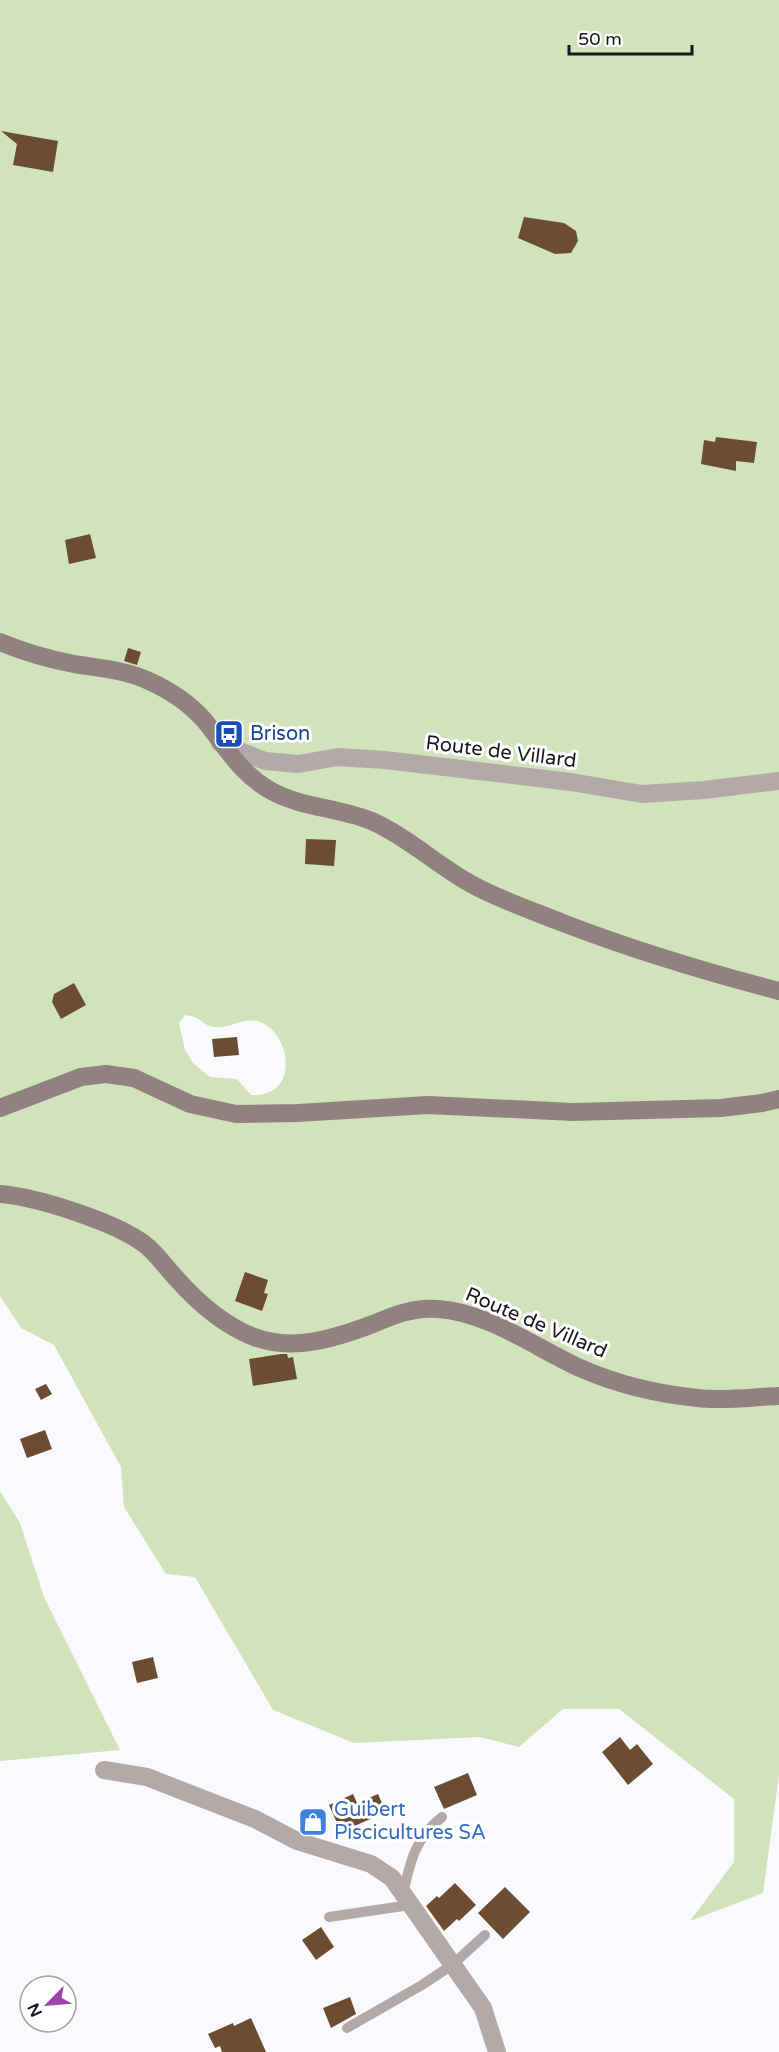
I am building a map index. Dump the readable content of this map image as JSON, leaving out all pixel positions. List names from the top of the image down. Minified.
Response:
{"streets":{"street":["Route de Villard"]},"places":{"bus stop":["Brison"],"shop":["Guibert Piscicultures SA"]},"scale_bar":"50 m","north":"bottom left"}
